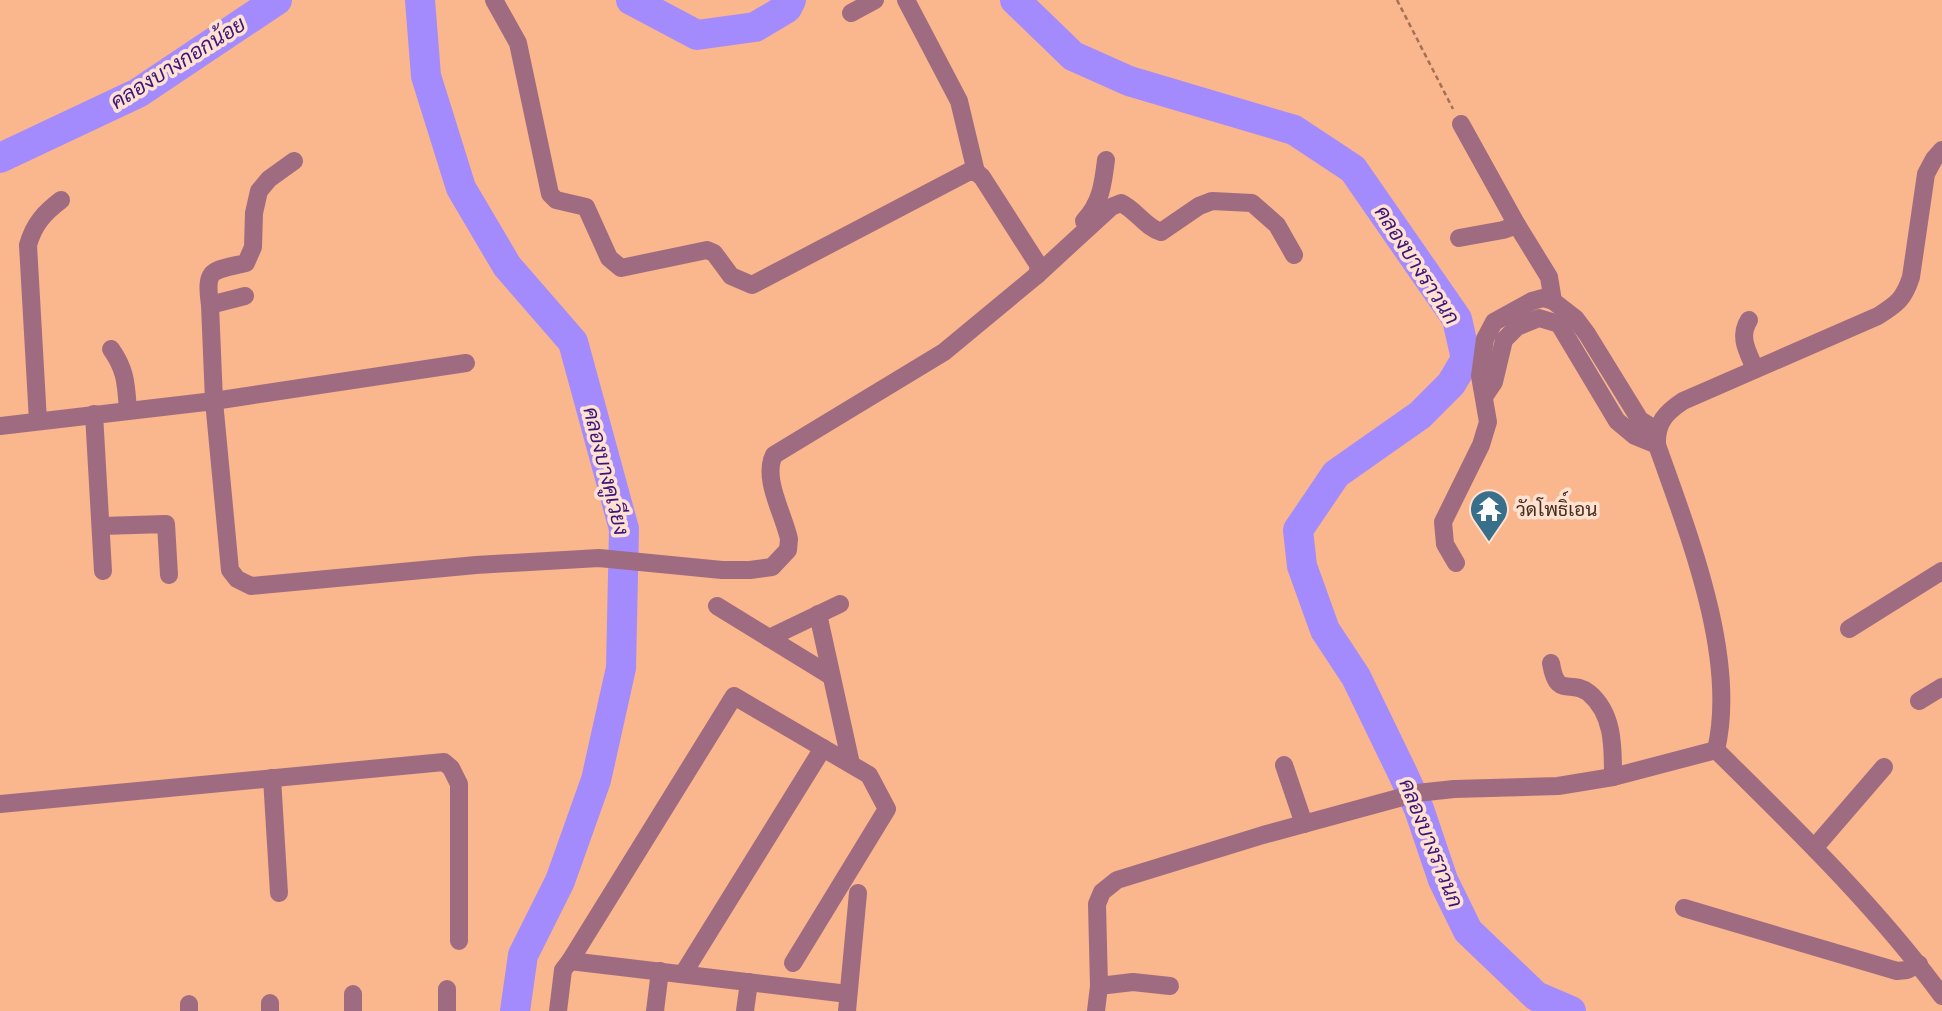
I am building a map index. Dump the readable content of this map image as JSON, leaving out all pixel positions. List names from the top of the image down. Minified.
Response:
{"water":["คลองบางกอกน้อย","คลองบางราวนก","คลองบางคูเวียง"],"places":{"temple":["วัดโพธิ์เอน"]}}
